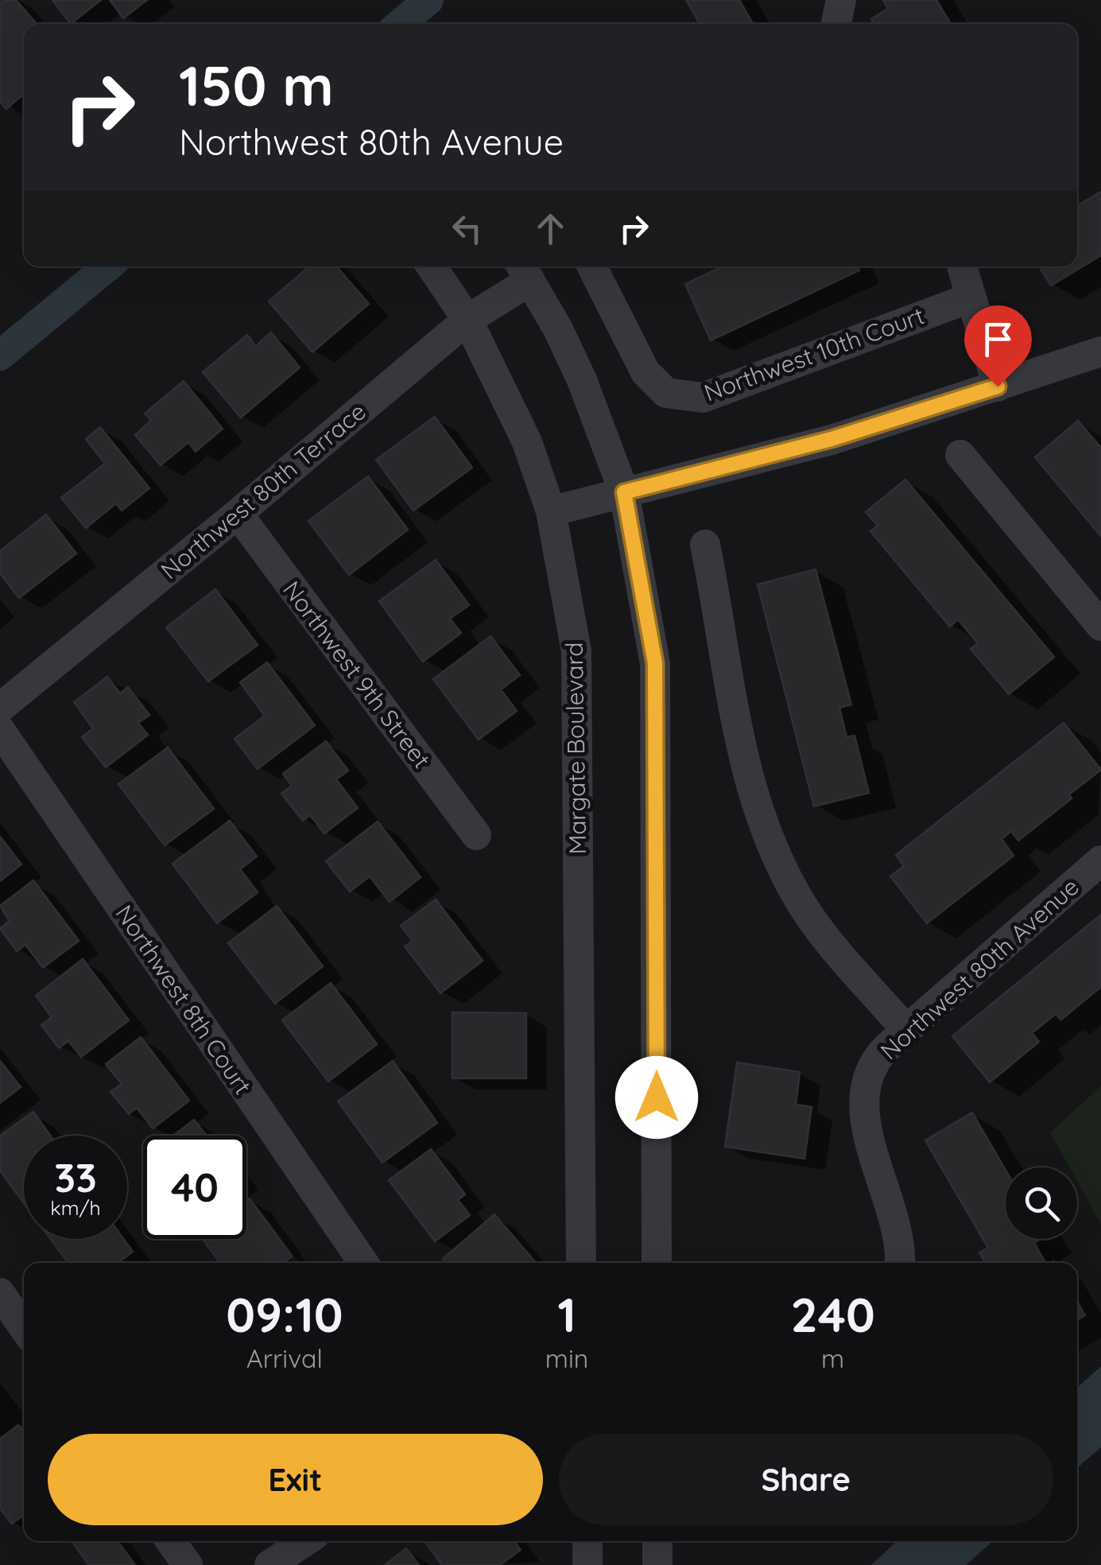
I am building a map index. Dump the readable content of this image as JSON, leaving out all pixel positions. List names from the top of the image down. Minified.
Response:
{"streets":{"street":["Northwest 10th Court","Northwest 80th Terrace","Northwest 9th Street","Margate Boulevard","Northwest 80th Avenue","Northwest 8th Court"]},"crossings":[["Northwest 80th Terrace","Northwest 9th Street"],["Northwest 80th Terrace","Margate Boulevard"]],"page":{"turn":["150 m","Northwest 80th Avenue"],"speed":"33 km/h","limit":"40","eta":["09:10","Arrival","1","min","240","m"],"buttons":["Exit","Share"]}}
